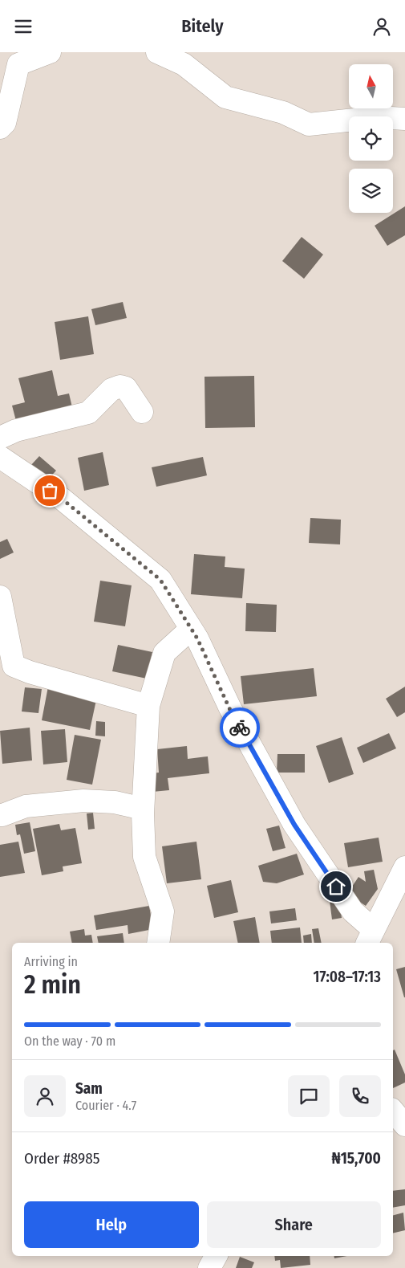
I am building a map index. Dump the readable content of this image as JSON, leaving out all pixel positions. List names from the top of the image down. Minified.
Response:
{"north":"top","page":{"header":"Bitely","heading":["2 min","Arriving in","17:08–17:13"],"panel":["Sam","Courier · 4.7","Order #8985","₦15,700"],"bar":"On the way · 70 m","buttons":["Help","Share"]}}
